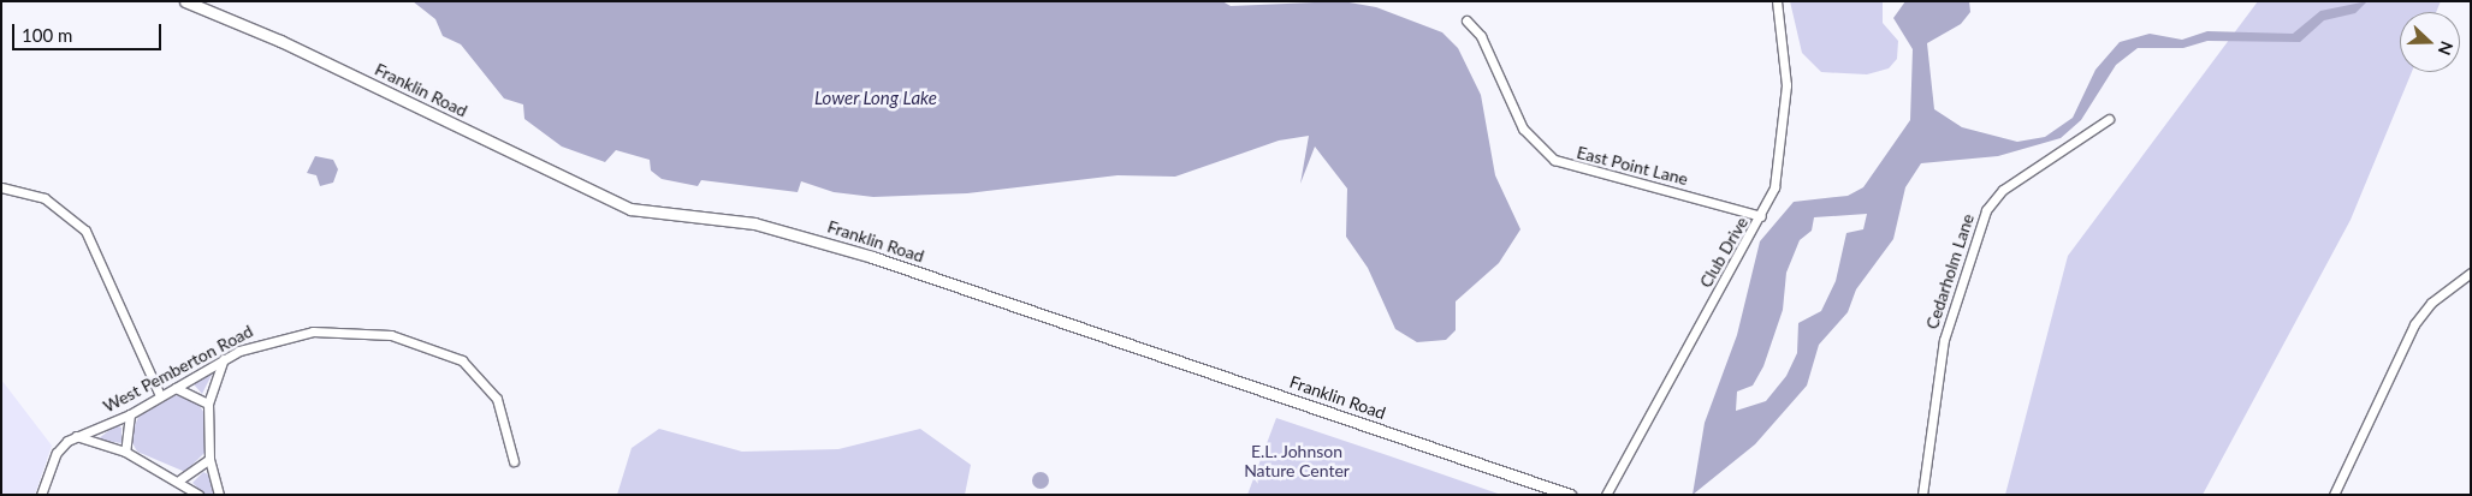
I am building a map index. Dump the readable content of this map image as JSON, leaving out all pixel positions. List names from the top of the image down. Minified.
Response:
{"streets":{"street":["Franklin Road","East Point Lane","Club Drive","Cedarholm Lane","West Pemberton Road"]},"crossings":[["East Point Lane","Club Drive"]],"water":["Lower Long Lake"],"parks":["E.L. Johnson Nature Center"],"scale_bar":"100 m","north":"right"}
